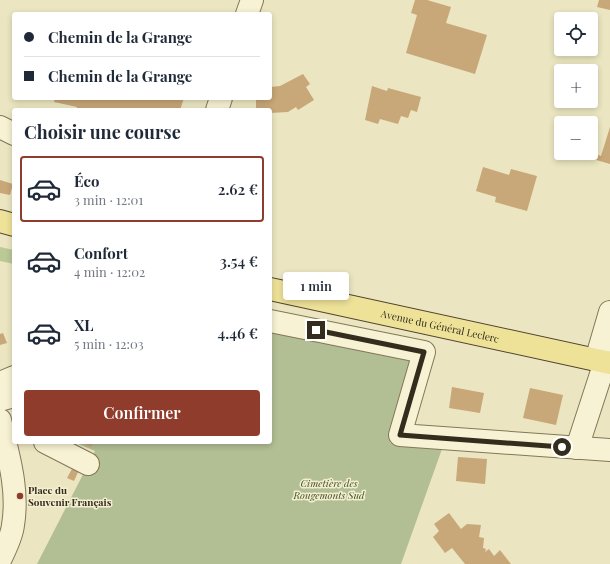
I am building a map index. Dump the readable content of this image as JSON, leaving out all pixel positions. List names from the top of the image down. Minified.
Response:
{"streets":{"main road":["Avenue du Général Leclerc"]},"parks":["Cimetière des Rougemonts Sud"],"places":["Place du Souvenir Français"],"page":{"map_buttons":["+","−"],"banner":["Chemin de la Grange","Chemin de la Grange"],"heading":"Choisir une course","list":[{"name":"Éco","note":"3 min · 12:01","value":"2.62 €"},{"name":"Confort","note":"4 min · 12:02","value":"3.54 €"},{"name":"XL","note":"5 min · 12:03","value":"4.46 €"}],"bubble":"1 min","buttons":"Confirmer"}}
